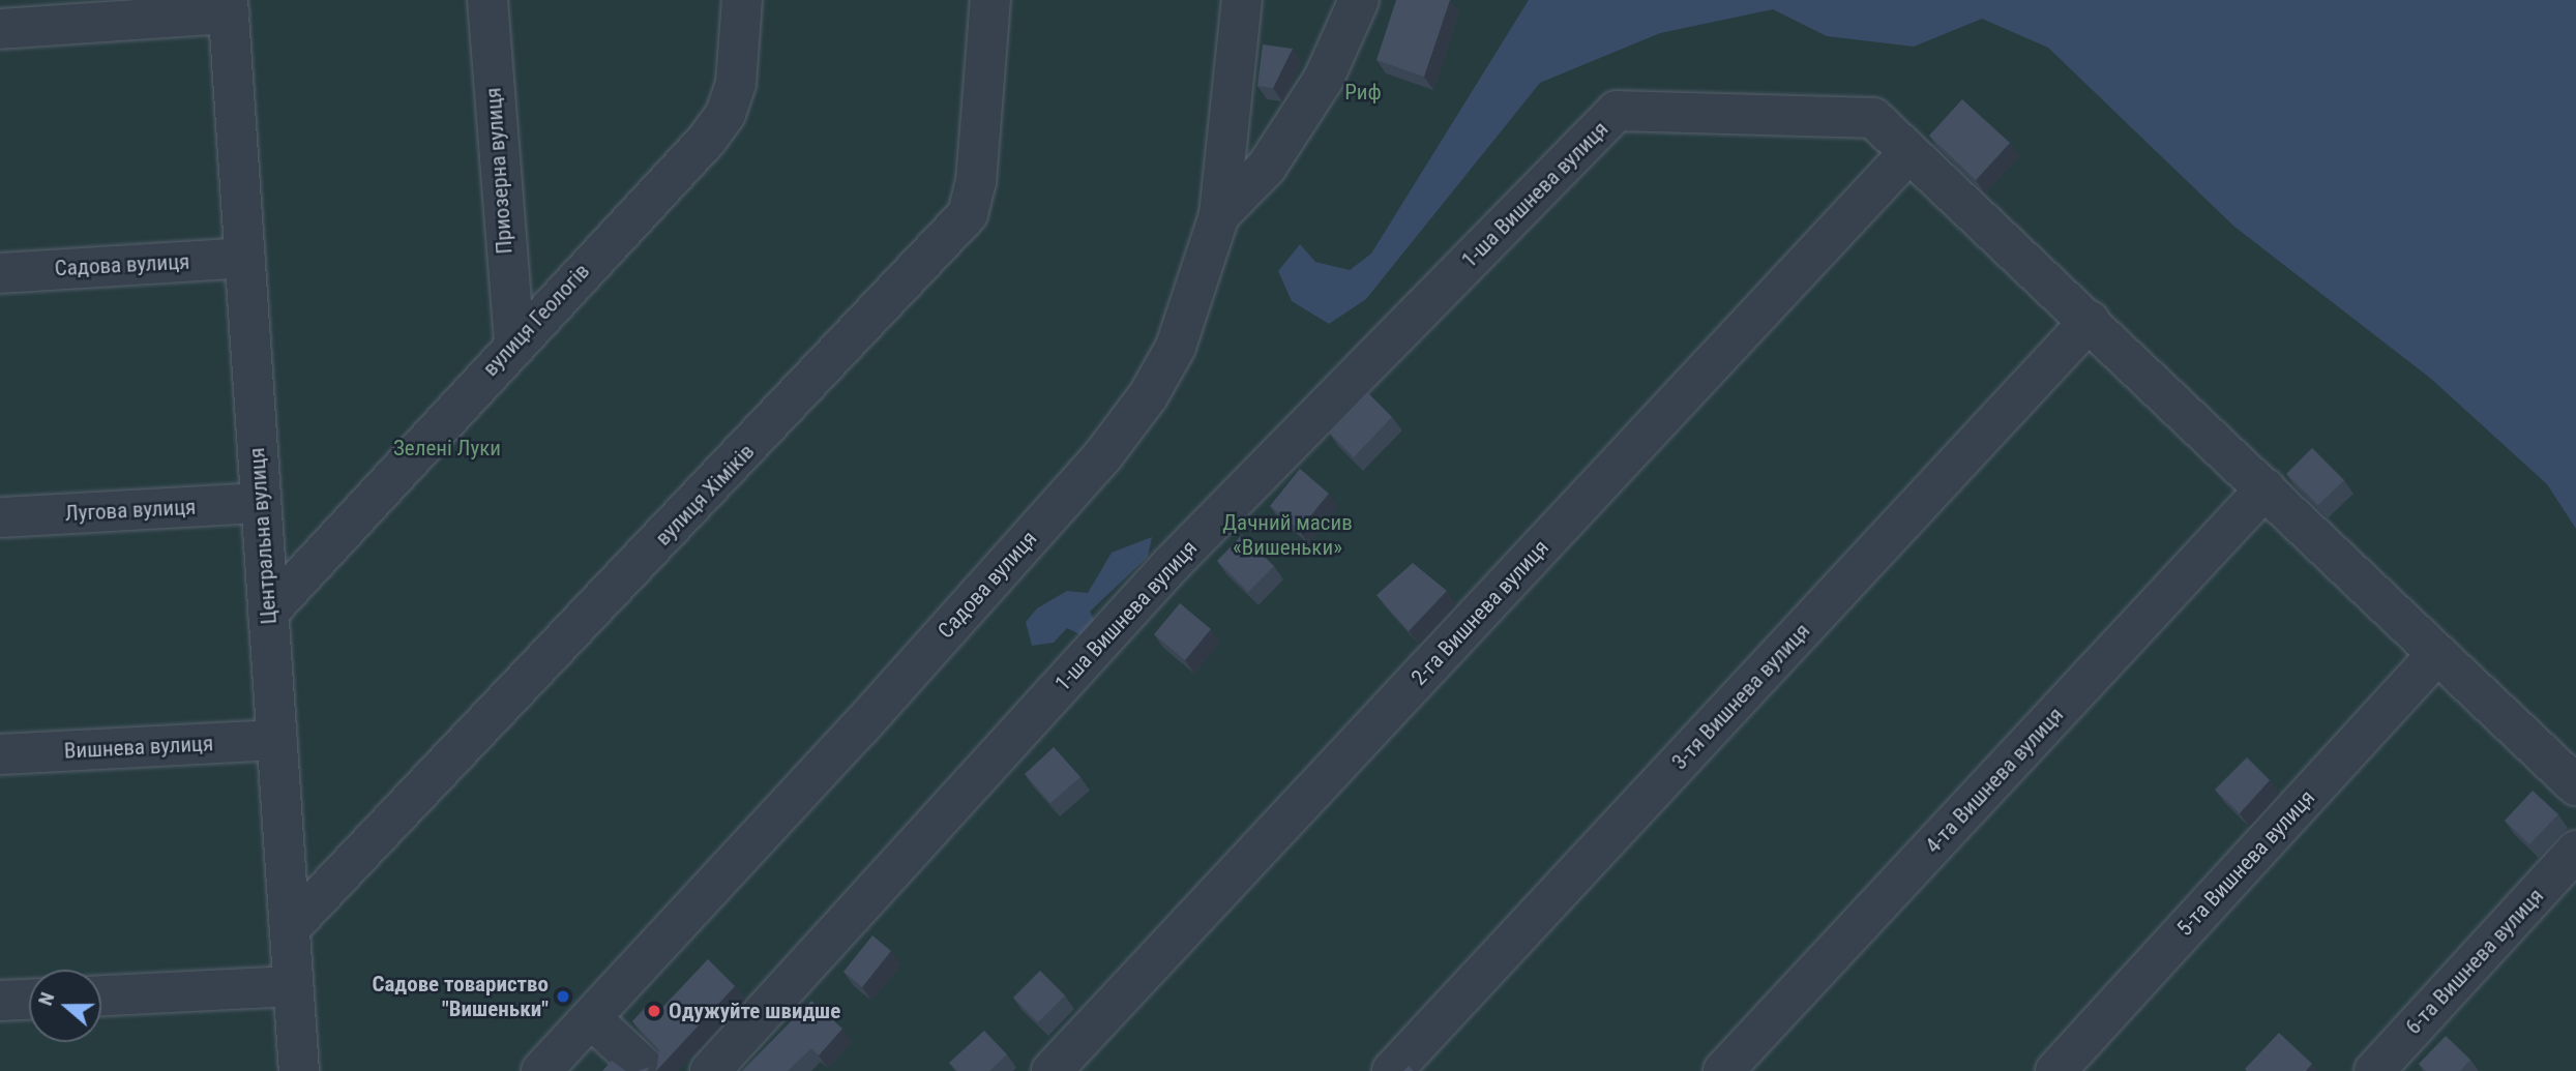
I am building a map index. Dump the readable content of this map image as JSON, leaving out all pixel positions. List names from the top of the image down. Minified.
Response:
{"streets":{"street":["Приозерна вулиця","1-ша Вишнева вулиця","Садова вулиця","вулиця Геологів","вулиця Хіміків","Лугова вулиця","Центральна вулиця","2-га Вишнева вулиця","3-тя Вишнева вулиця","Вишнева вулиця","4-та Вишнева вулиця","5-та Вишнева вулиця","6-та Вишнева вулиця"]},"crossings":[["Приозерна вулиця","вулиця Геологів"],["1-ша Вишнева вулиця","2-га Вишнева вулиця"],["Садова вулиця","Центральна вулиця"],["вулиця Геологів","Центральна вулиця"],["вулиця Хіміків","Центральна вулиця"],["Лугова вулиця","Центральна вулиця"],["Центральна вулиця","Вишнева вулиця"]],"parks":["Риф","Зелені Луки","Дачний масив «Вишеньки»"],"places":["Садове товариство \"Вишеньки\"","Одужуйте швидше"],"north":"left"}
